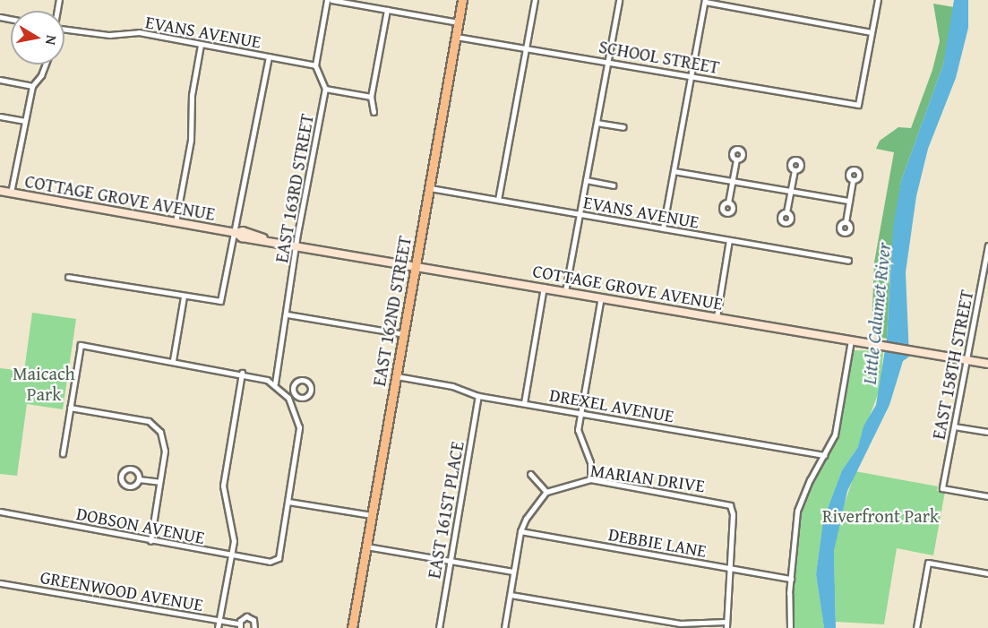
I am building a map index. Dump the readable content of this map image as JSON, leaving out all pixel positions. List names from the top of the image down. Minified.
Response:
{"streets":{"main road":["COTTAGE GROVE AVENUE","EAST 162ND STREET"],"street":["EVANS AVENUE","SCHOOL STREET","EAST 163RD STREET","EAST 158TH STREET","DREXEL AVENUE","MARIAN DRIVE","EAST 161ST PLACE","DOBSON AVENUE","DEBBIE LANE","GREENWOOD AVENUE"]},"crossings":[["EVANS AVENUE","EAST 162ND STREET"],["SCHOOL STREET","EAST 162ND STREET"],["EAST 163RD STREET","COTTAGE GROVE AVENUE"],["COTTAGE GROVE AVENUE","EAST 162ND STREET"],["COTTAGE GROVE AVENUE","EAST 158TH STREET"],["EAST 162ND STREET","DREXEL AVENUE"],["DREXEL AVENUE","EAST 161ST PLACE"],["MARIAN DRIVE","DEBBIE LANE"]],"water":["Little Calumet River"],"parks":["Maicach Park","Riverfront Park"],"north":"right"}
